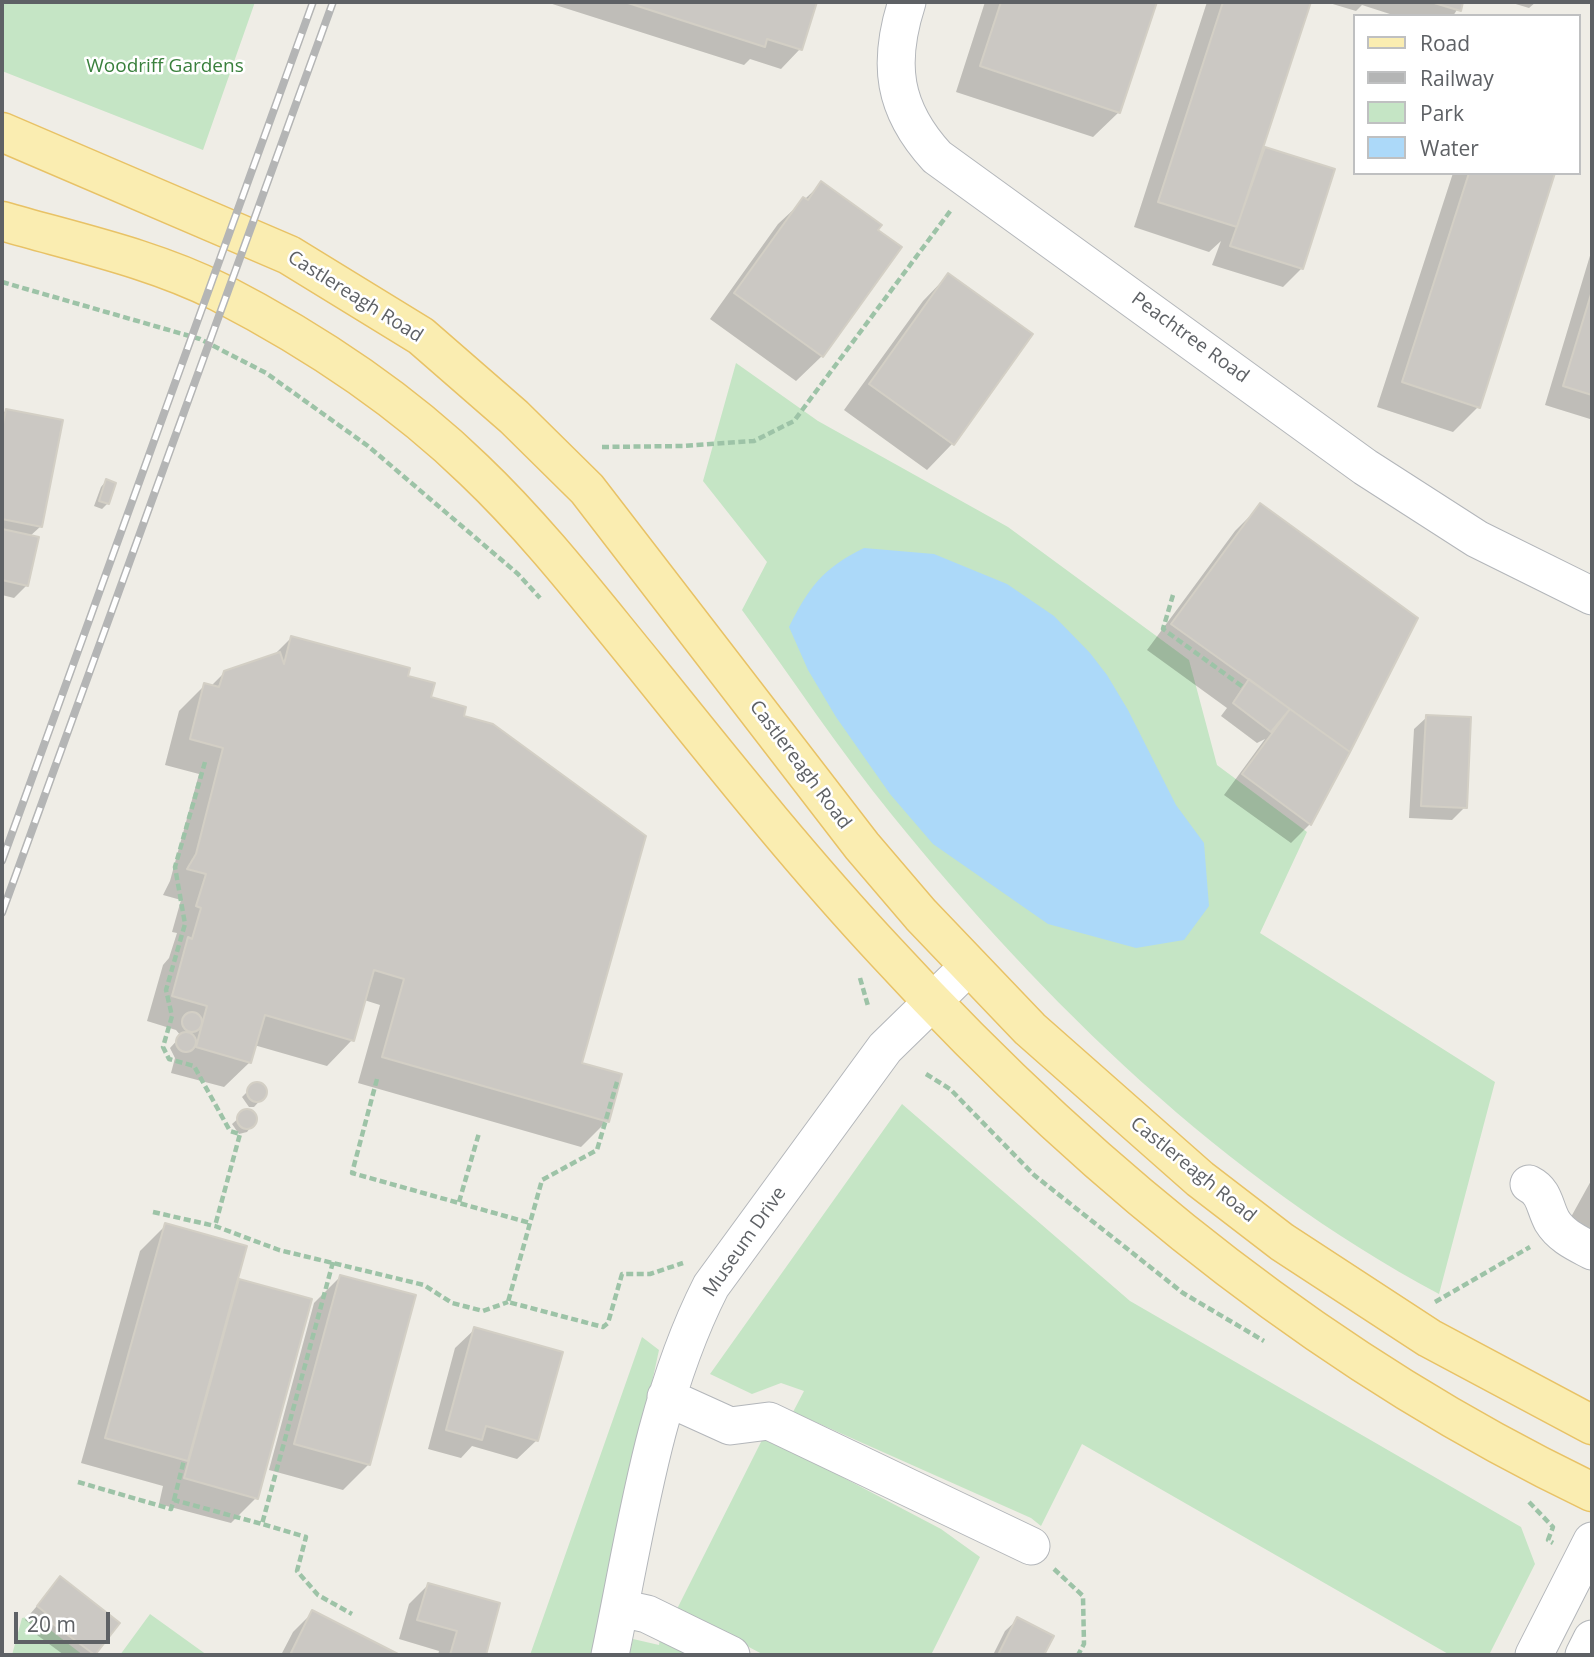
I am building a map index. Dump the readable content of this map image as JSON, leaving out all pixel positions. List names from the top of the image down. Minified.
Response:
{"streets":{"main road":["Castlereagh Road"],"street":["Peachtree Road","Museum Drive"]},"crossings":[["Castlereagh Road","Museum Drive"]],"parks":["Woodriff Gardens"],"legend":["Road","Railway","Park","Water"],"scale_bar":"20 m"}
